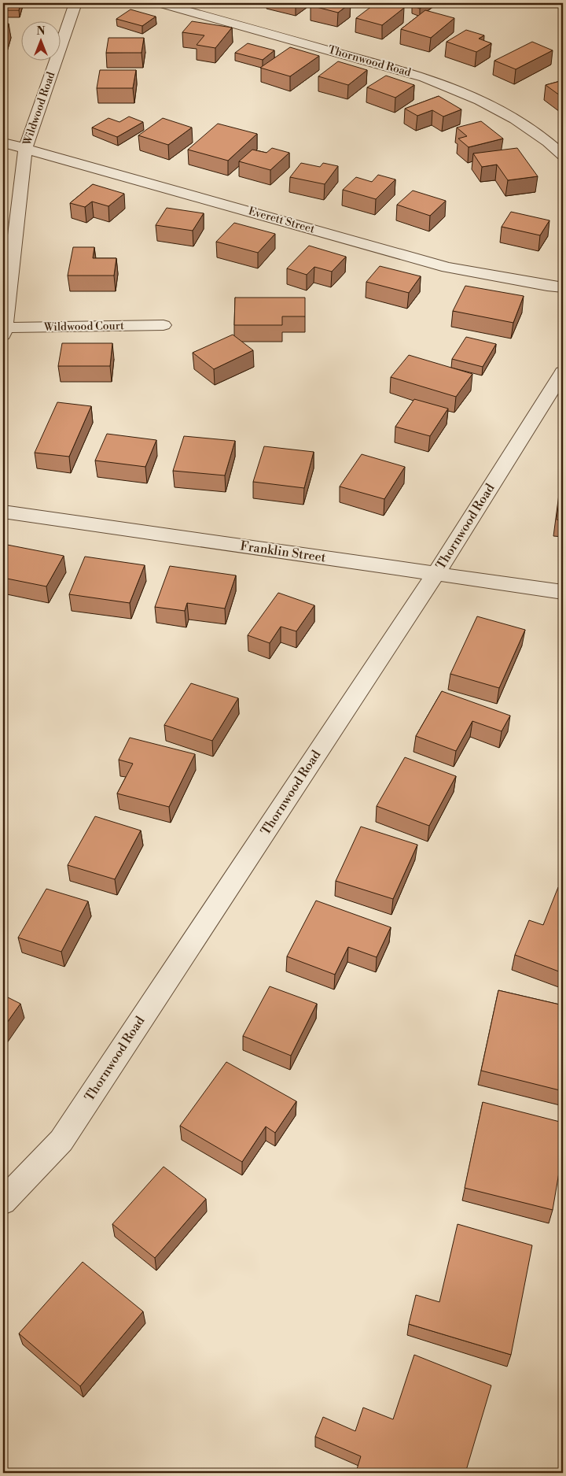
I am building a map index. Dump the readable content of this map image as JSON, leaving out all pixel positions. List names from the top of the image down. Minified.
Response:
{"streets":{"street":["Thornwood Road","Wildwood Road","Everett Street","Wildwood Court","Franklin Street"]},"crossings":[["Thornwood Road","Franklin Street"],["Wildwood Road","Everett Street"],["Wildwood Road","Wildwood Court"]],"north":"top"}
